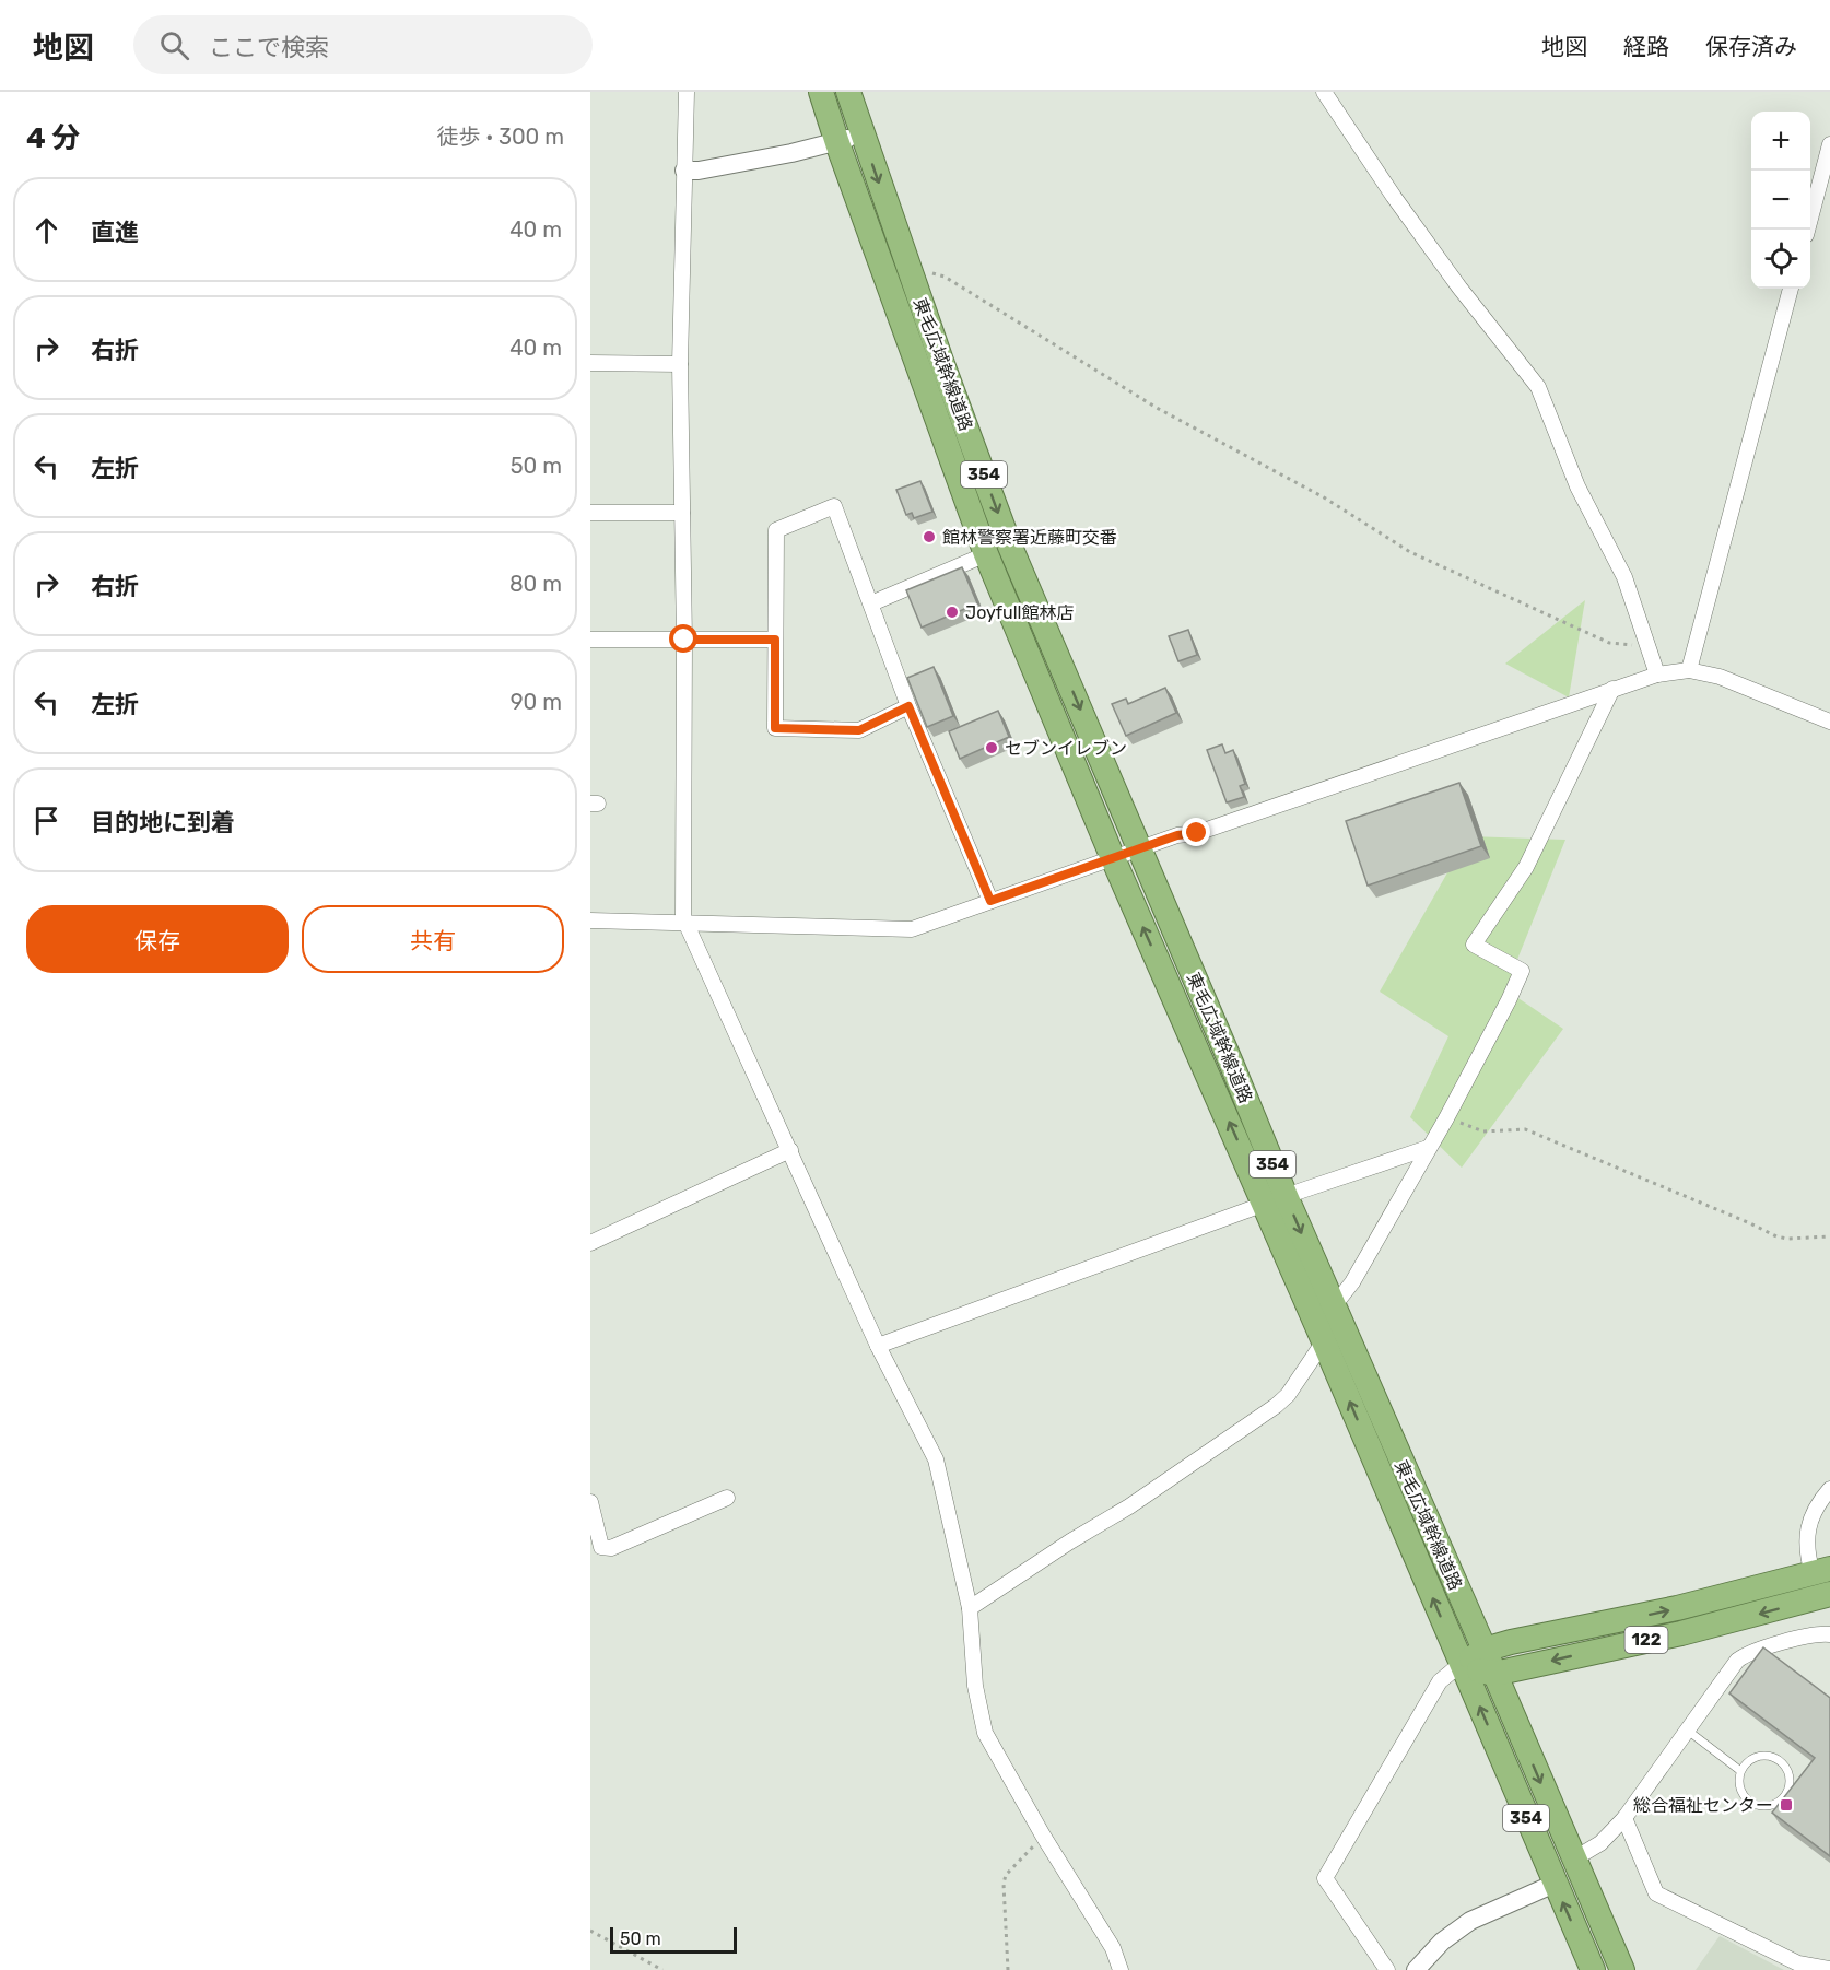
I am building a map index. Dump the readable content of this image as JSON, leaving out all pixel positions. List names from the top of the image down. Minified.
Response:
{"streets":{"highway":["東毛広域幹線道路","354","122"]},"crossings":[["東毛広域幹線道路","122"]],"places":{"other":["館林警察署近藤町交番","Joyfull館林店","セブンイレブン"],"transit":["総合福祉センター"]},"scale_bar":"50 m","page":{"header":"地図","search":"ここで検索","nav":["地図","経路","保存済み"],"heading":["4 分","徒歩 · 300 m"],"map_buttons":["+","−"],"list":[["直進","40 m"],["右折","40 m"],["左折","50 m"],["右折","80 m"],["左折","90 m"],"目的地に到着"],"buttons":["保存","共有"],"scale":"50 m"}}
